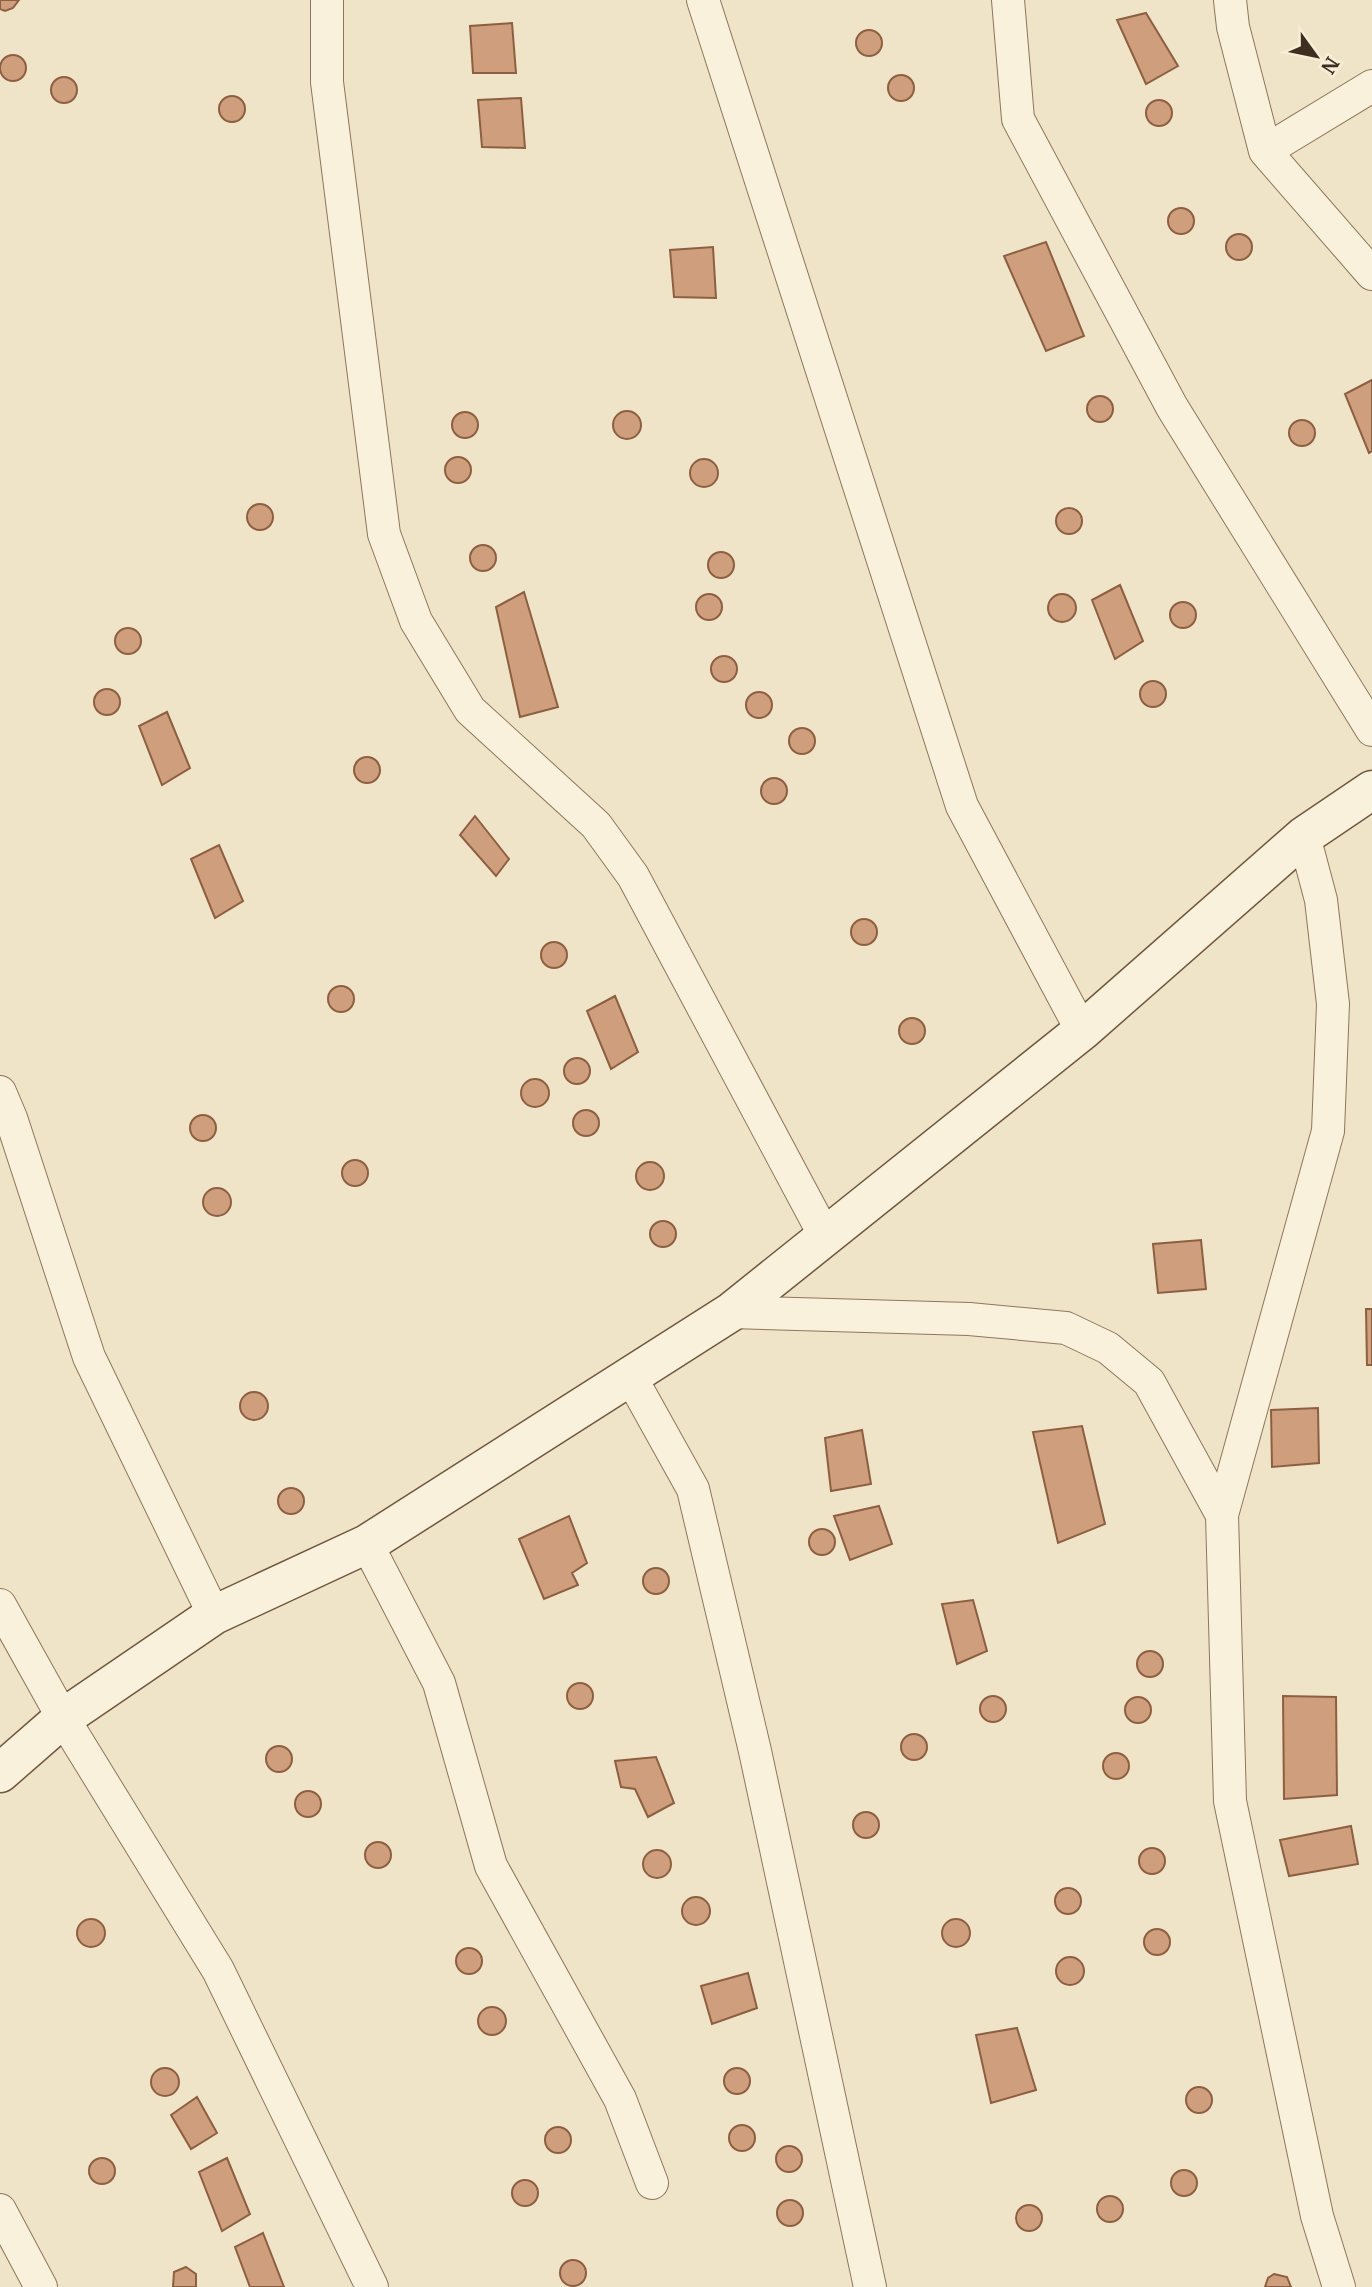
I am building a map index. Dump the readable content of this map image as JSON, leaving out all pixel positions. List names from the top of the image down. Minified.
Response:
{"north":"bottom right"}
